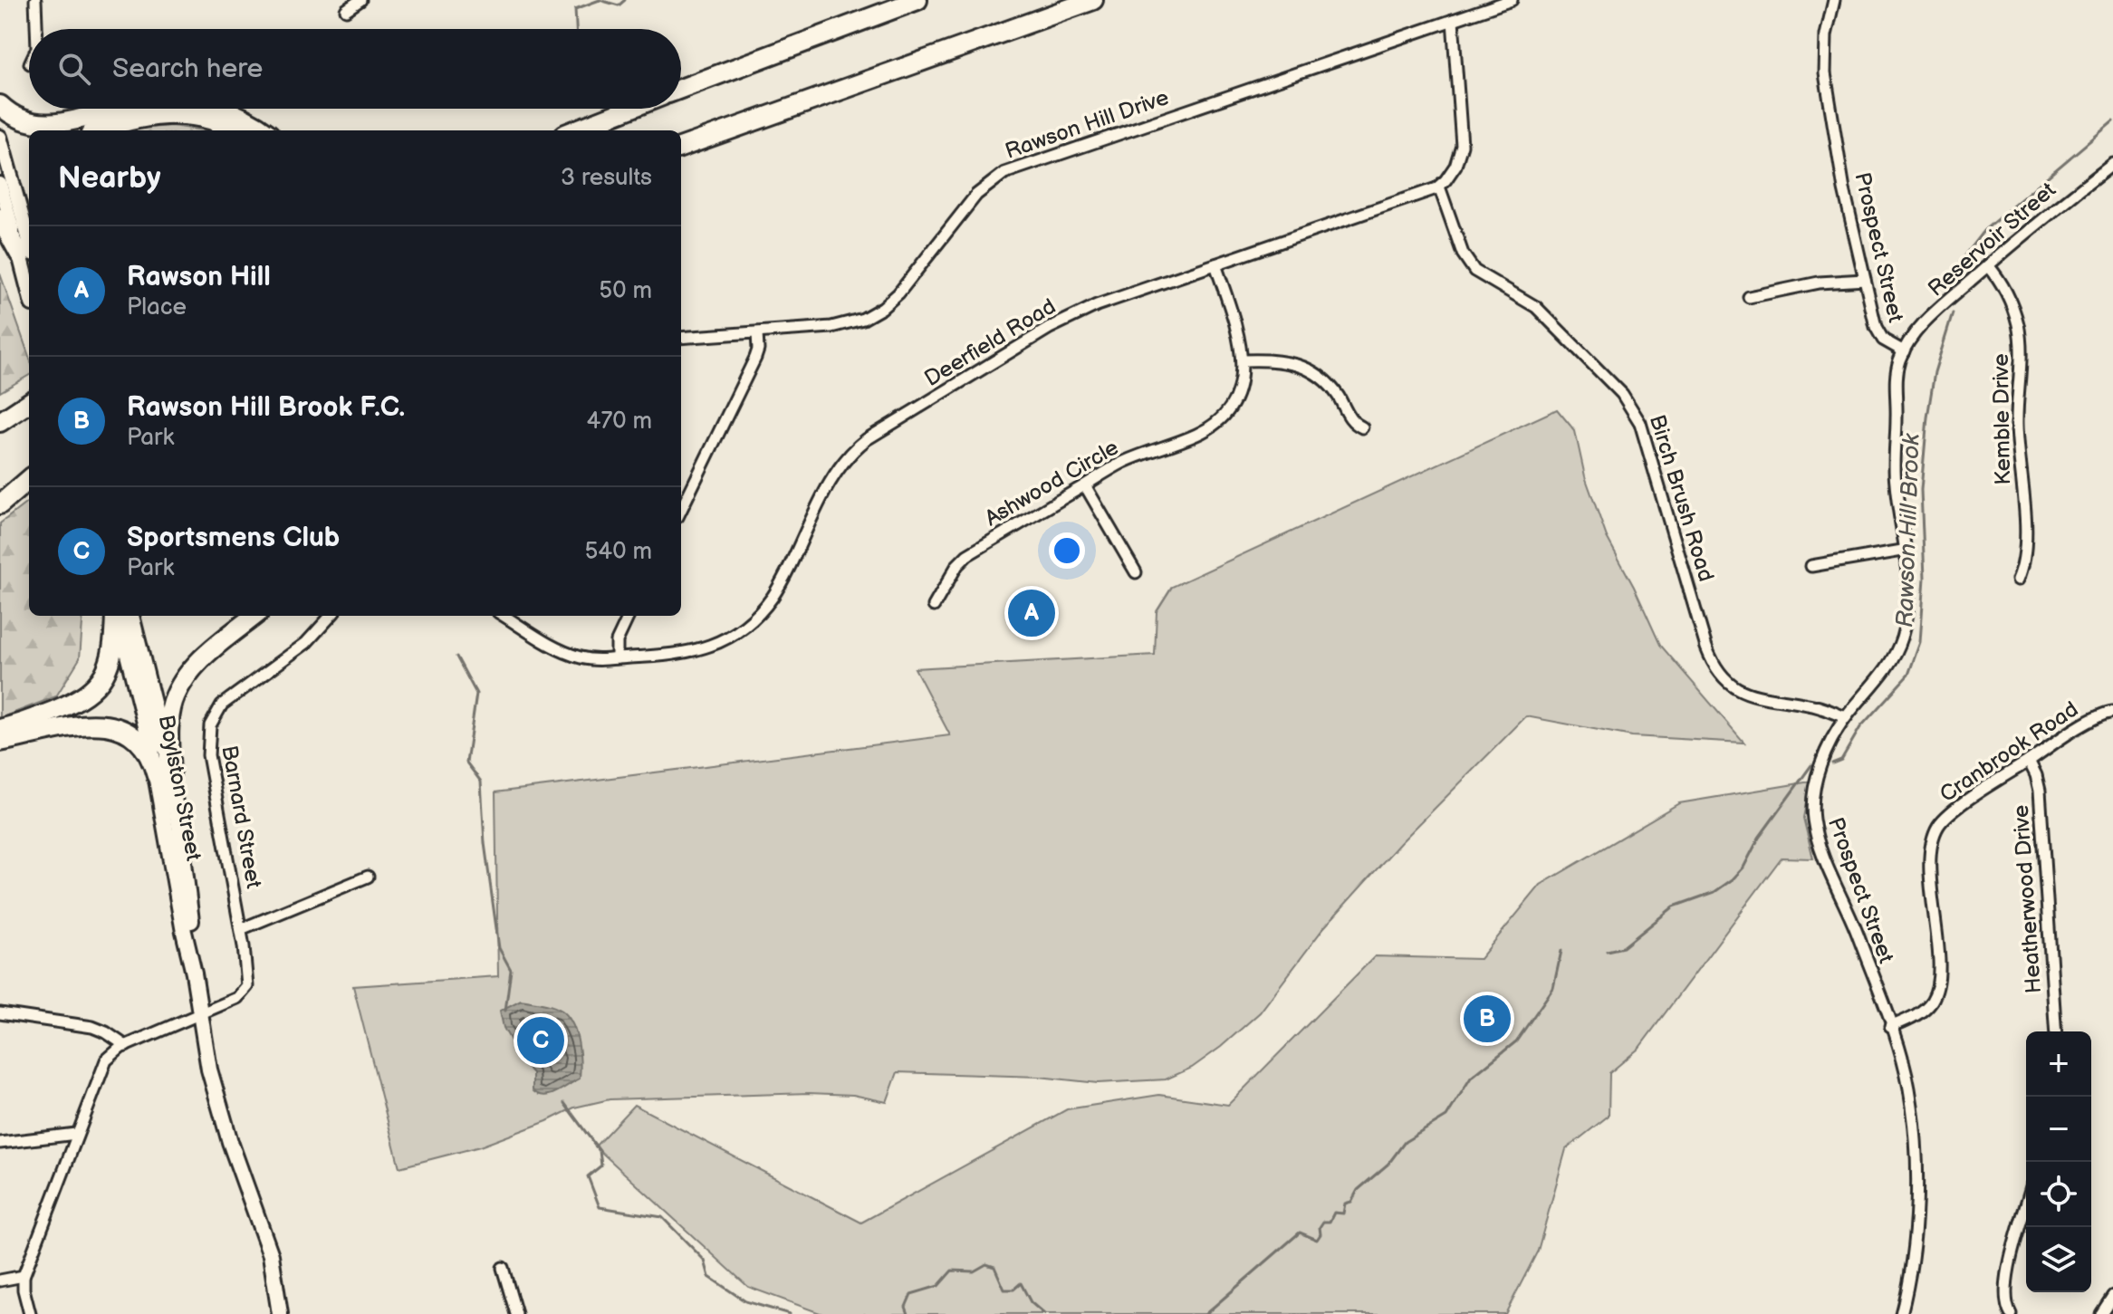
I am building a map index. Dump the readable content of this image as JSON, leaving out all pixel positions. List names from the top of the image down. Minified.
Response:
{"streets":{"main road":["Boylston Street"],"street":["Rawson Hill Drive","Reservoir Street","Prospect Street","Deerfield Road","Kemble Drive","Ashwood Circle","Birch Brush Road","Cranbrook Road","Barnard Street","Heatherwood Drive"]},"crossings":[["Reservoir Street","Prospect Street"],["Reservoir Street","Kemble Drive"],["Prospect Street","Birch Brush Road"],["Prospect Street","Cranbrook Road"],["Deerfield Road","Ashwood Circle"],["Deerfield Road","Birch Brush Road"],["Cranbrook Road","Heatherwood Drive"],["Boylston Street","Barnard Street"]],"water":["Rawson Hill Brook"],"page":{"search":"Search here","heading":["Nearby","3 results"],"list":[{"mark":"A","name":"Rawson Hill","note":"Place","value":"50 m"},{"mark":"B","name":"Rawson Hill Brook F.C.","note":"Park","value":"470 m"},{"mark":"C","name":"Sportsmens Club","note":"Park","value":"540 m"}],"pins":["A","B","C"],"map_buttons":["+","−"]}}
